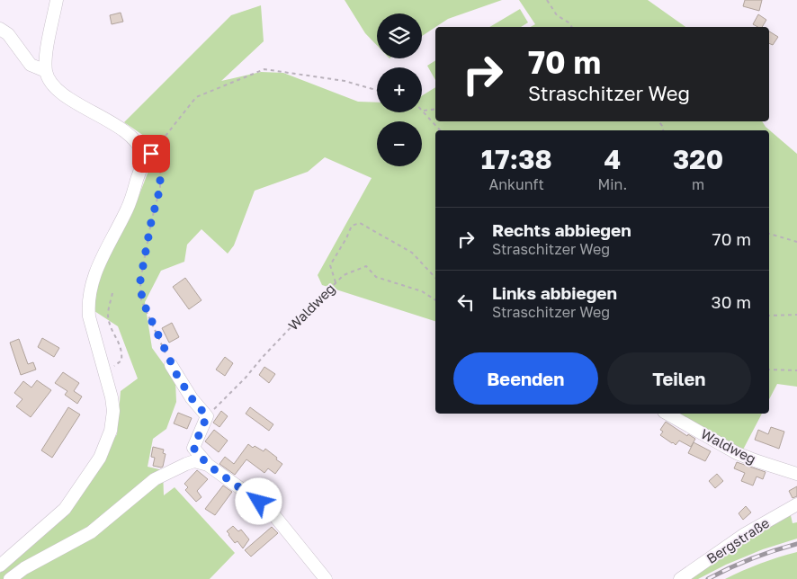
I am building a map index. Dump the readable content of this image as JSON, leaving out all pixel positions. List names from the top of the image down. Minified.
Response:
{"streets":{"street":["Waldweg","Bergstraße"]},"page":{"map_buttons":["+","−"],"turn":["70 m","Straschitzer Weg"],"eta":["17:38","Ankunft","4","Min.","320","m"],"list":[{"name":"Rechts abbiegen","note":"Straschitzer Weg","value":"70 m"},{"name":"Links abbiegen","note":"Straschitzer Weg","value":"30 m"}],"buttons":["Beenden","Teilen"]}}
